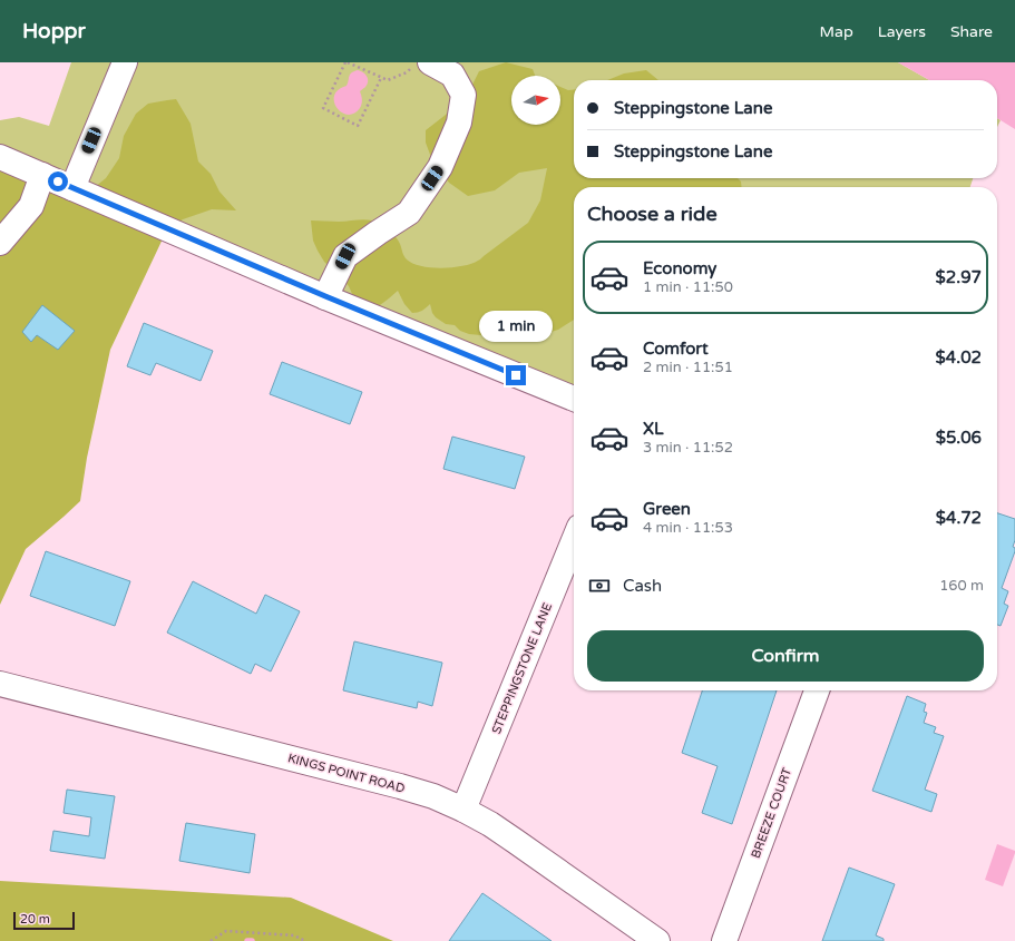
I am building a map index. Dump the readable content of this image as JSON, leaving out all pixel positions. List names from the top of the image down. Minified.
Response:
{"streets":{"street":["STEPPINGSTONE LANE","KINGS POINT ROAD","BREEZE COURT"]},"crossings":[["STEPPINGSTONE LANE","KINGS POINT ROAD"]],"scale_bar":"20 m","north":"right","page":{"header":"Hoppr","nav":["Map","Layers","Share"],"banner":["Steppingstone Lane","Steppingstone Lane"],"heading":"Choose a ride","list":[{"name":"Economy","note":"1 min · 11:50","value":"$2.97"},{"name":"Comfort","note":"2 min · 11:51","value":"$4.02"},{"name":"XL","note":"3 min · 11:52","value":"$5.06"},{"name":"Green","note":"4 min · 11:53","value":"$4.72"}],"bubble":"1 min","pay":["Cash","160 m"],"buttons":"Confirm","scale":"20 m"}}
